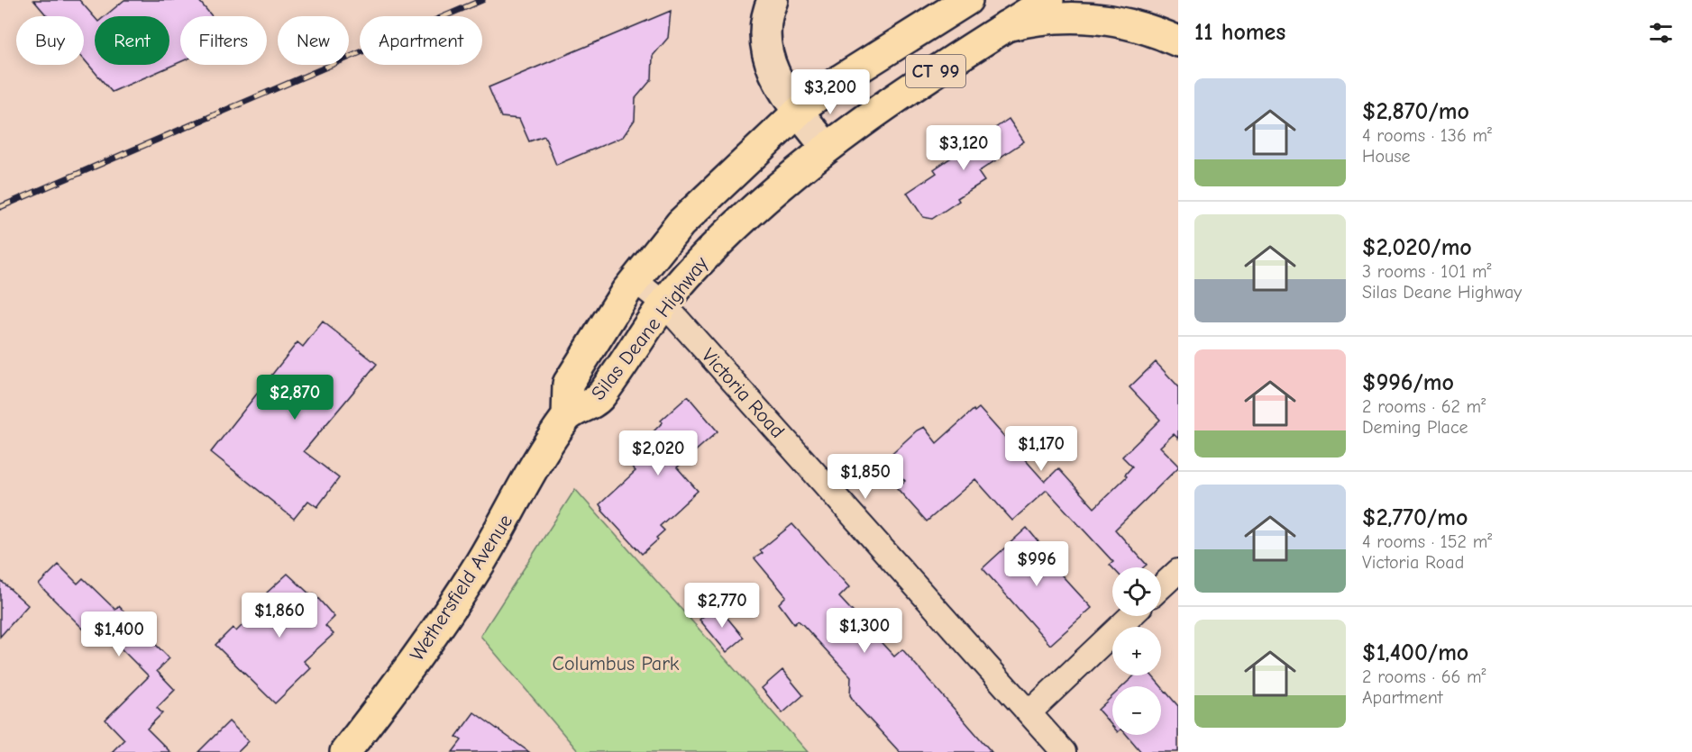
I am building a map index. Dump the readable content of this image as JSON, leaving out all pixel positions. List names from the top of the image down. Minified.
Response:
{"streets":{"main road":["CT 99","Silas Deane Highway","Wethersfield Avenue"],"street":["Victoria Road"]},"crossings":[["Silas Deane Highway","Victoria Road"],["Silas Deane Highway","Wethersfield Avenue"]],"parks":["Columbus Park"],"page":{"heading":"11 homes","chip":["Buy","Rent","Filters","New","Apartment"],"list":[{"name":"$2,870/mo","note":"4 rooms · 136 m² · House"},{"name":"$2,020/mo","note":"3 rooms · 101 m² · Silas Deane Highway"},{"name":"$996/mo","note":"2 rooms · 62 m² · Deming Place"},{"name":"$2,770/mo","note":"4 rooms · 152 m² · Victoria Road"},{"name":"$1,400/mo","note":"2 rooms · 66 m² · Apartment"}],"price":["$3,200","$3,120","$2,870","$1,170","$2,020","$1,850","$996","$2,770","$1,860","$1,300","$1,400"],"map_buttons":["+","−"]}}
